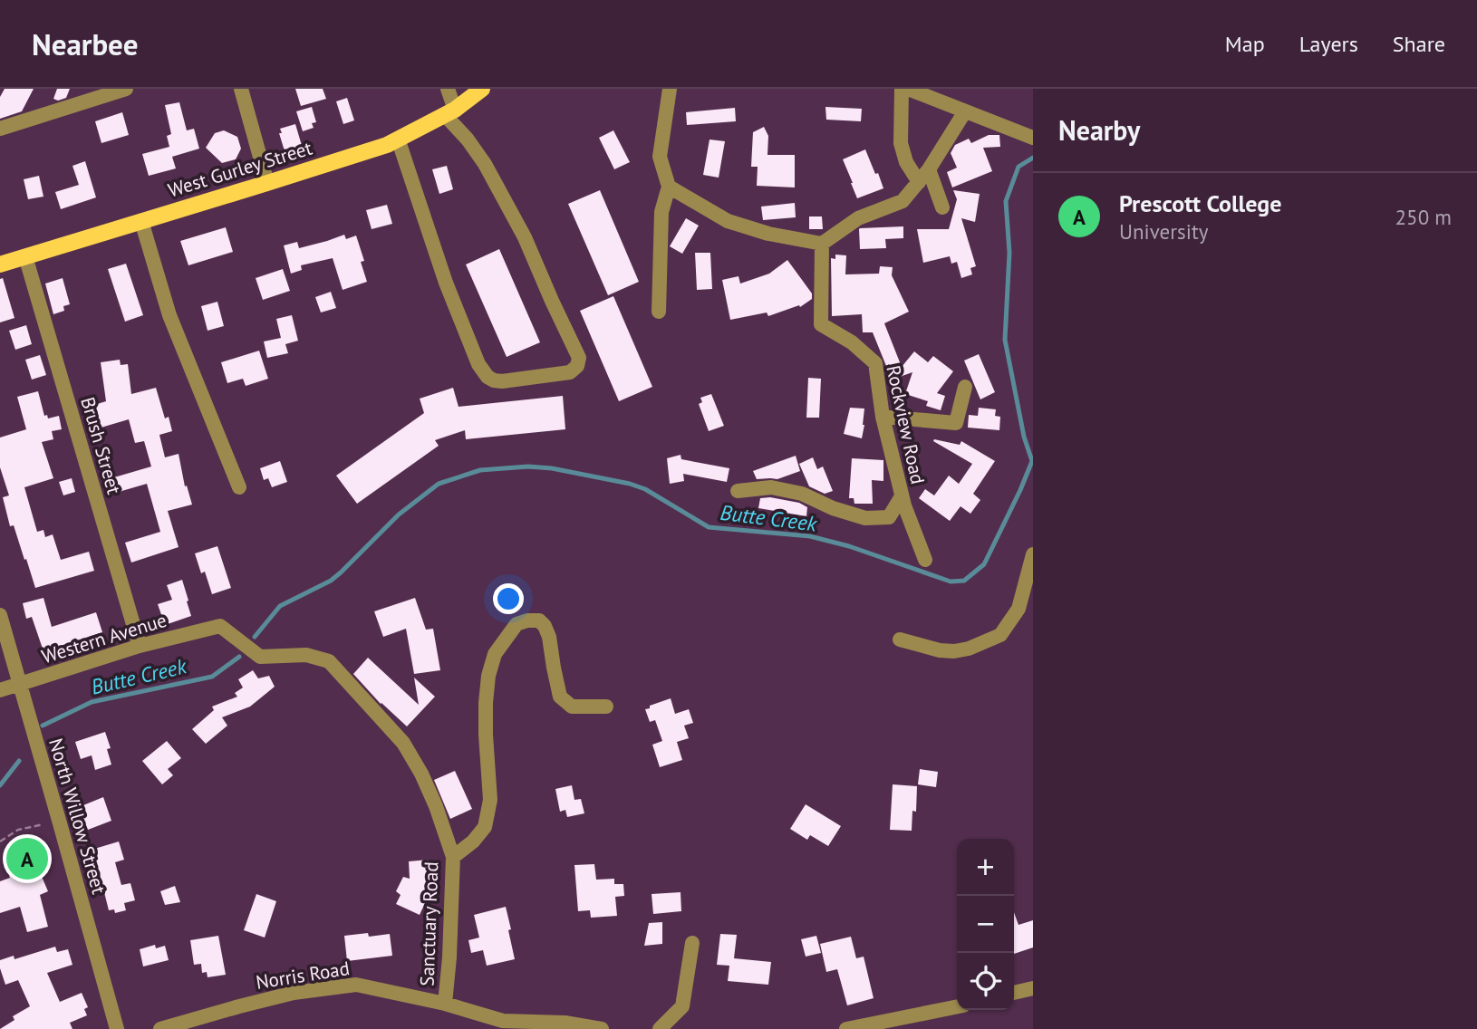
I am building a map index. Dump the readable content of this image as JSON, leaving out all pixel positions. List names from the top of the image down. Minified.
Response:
{"streets":{"main road":["West Gurley Street"],"street":["Rockview Road","Brush Street","Western Avenue","North Willow Street","Sanctuary Road","Norris Road"]},"crossings":[["West Gurley Street","Brush Street"],["Brush Street","Western Avenue"],["Western Avenue","North Willow Street"],["Western Avenue","Sanctuary Road"],["Sanctuary Road","Norris Road"]],"water":["Butte Creek"],"page":{"header":"Nearbee","nav":["Map","Layers","Share"],"heading":"Nearby","list":[{"mark":"A","name":"Prescott College","note":"University","value":"250 m"}],"pins":"A","map_buttons":["+","−"]}}
